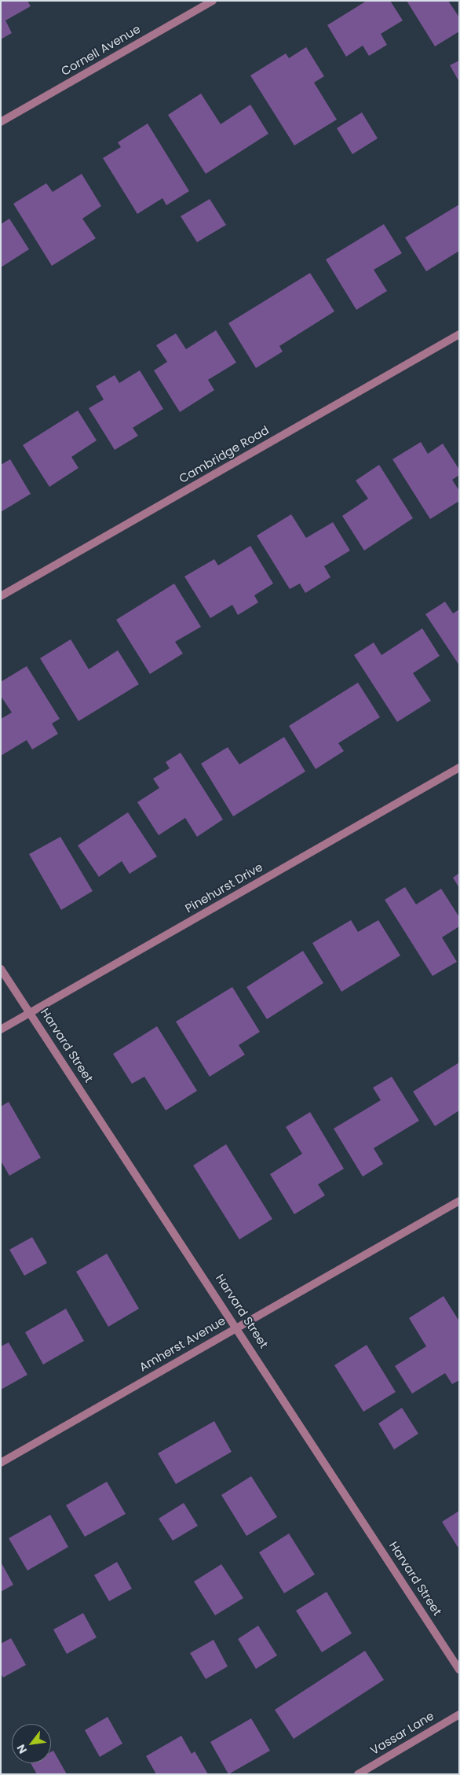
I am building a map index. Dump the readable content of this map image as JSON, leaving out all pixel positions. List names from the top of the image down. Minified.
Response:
{"streets":{"street":["Cornell Avenue","Cambridge Road","Pinehurst Drive","Harvard Street","Amherst Avenue","Vassar Lane"]},"crossings":[["Pinehurst Drive","Harvard Street"],["Harvard Street","Amherst Avenue"]],"north":"bottom left"}
